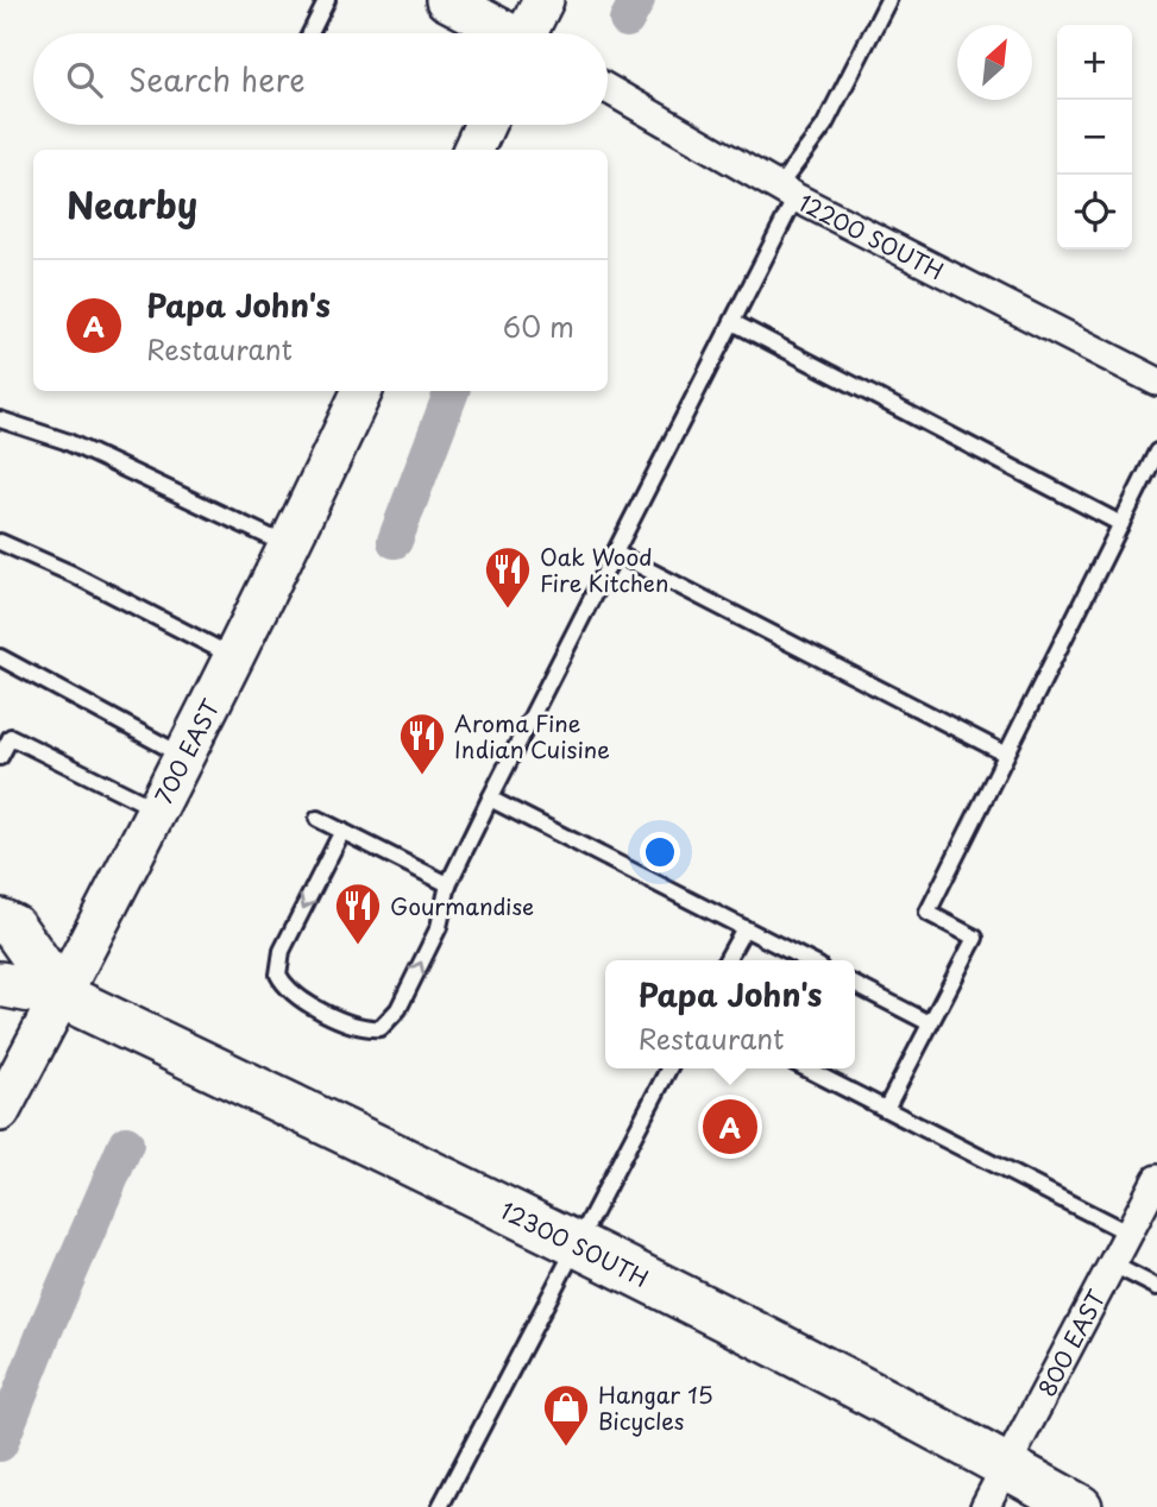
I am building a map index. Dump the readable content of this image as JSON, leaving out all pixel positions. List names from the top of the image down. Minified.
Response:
{"streets":{"main road":["700 EAST","12300 SOUTH"],"street":["12200 SOUTH","800 EAST"]},"crossings":[["700 EAST","12300 SOUTH"],["12300 SOUTH","800 EAST"]],"places":{"restaurant":["Oak Wood Fire Kitchen","Aroma Fine Indian Cuisine","Gourmandise"],"shop":["Hangar 15 Bicycles"]},"north":"top right","page":{"map_buttons":["+","−"],"search":"Search here","heading":"Nearby","list":[{"mark":"A","name":"Papa John's","note":"Restaurant","value":"60 m"}],"popup":["Papa John's","Restaurant"],"pins":"A"}}
